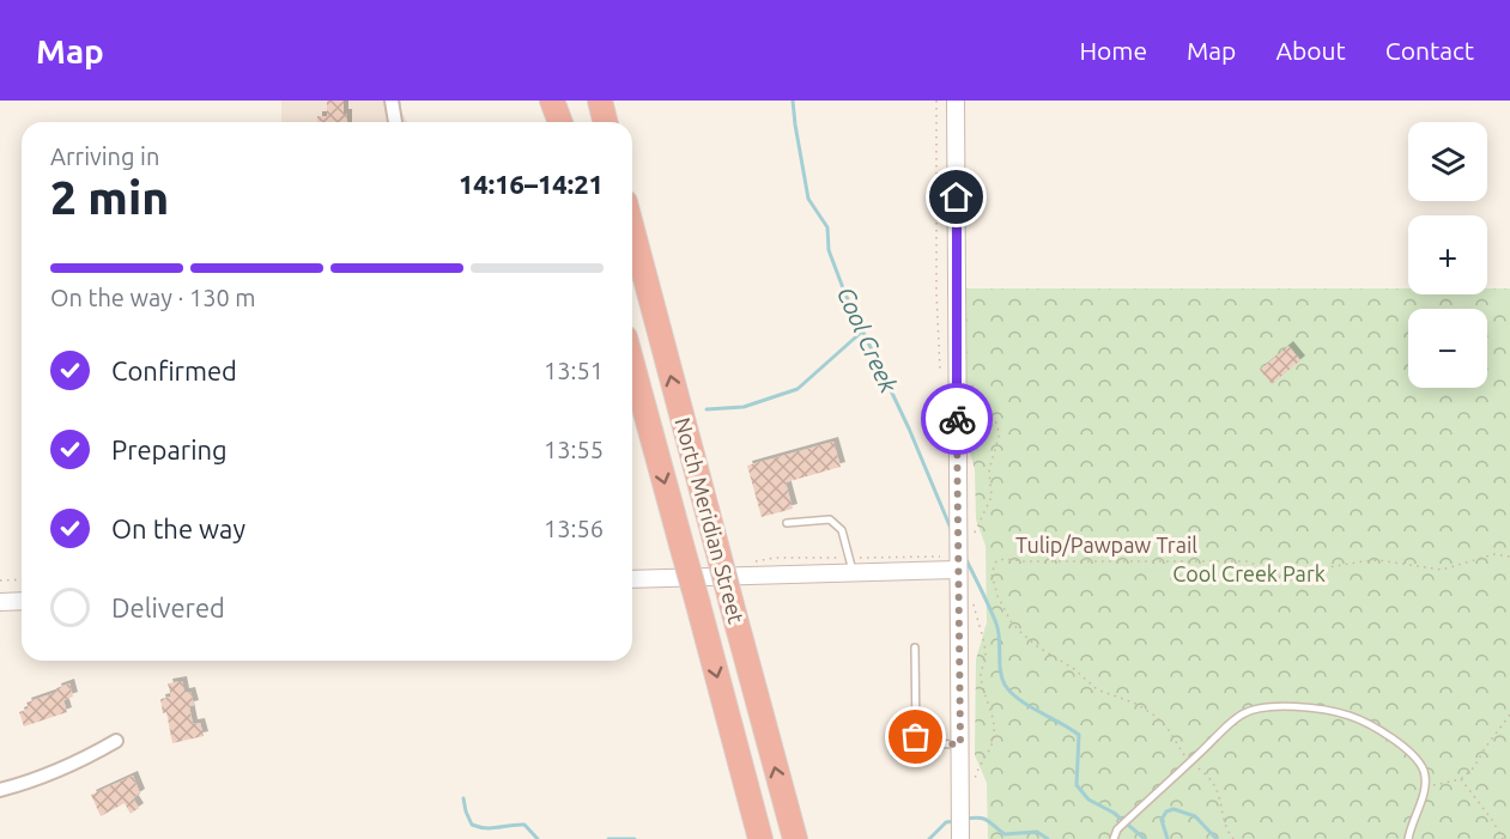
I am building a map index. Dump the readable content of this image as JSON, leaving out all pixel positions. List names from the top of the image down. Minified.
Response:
{"streets":{"highway":["North Meridian Street"],"path":["Tulip/Pawpaw Trail"]},"water":["Cool Creek"],"parks":["Cool Creek Park"],"page":{"header":"Map","nav":["Home","Map","About","Contact"],"map_buttons":["+","−"],"heading":["2 min","Arriving in","14:16–14:21"],"bar":"On the way · 130 m","list":[["Confirmed","13:51"],["Preparing","13:55"],["On the way","13:56"],"Delivered"]}}
